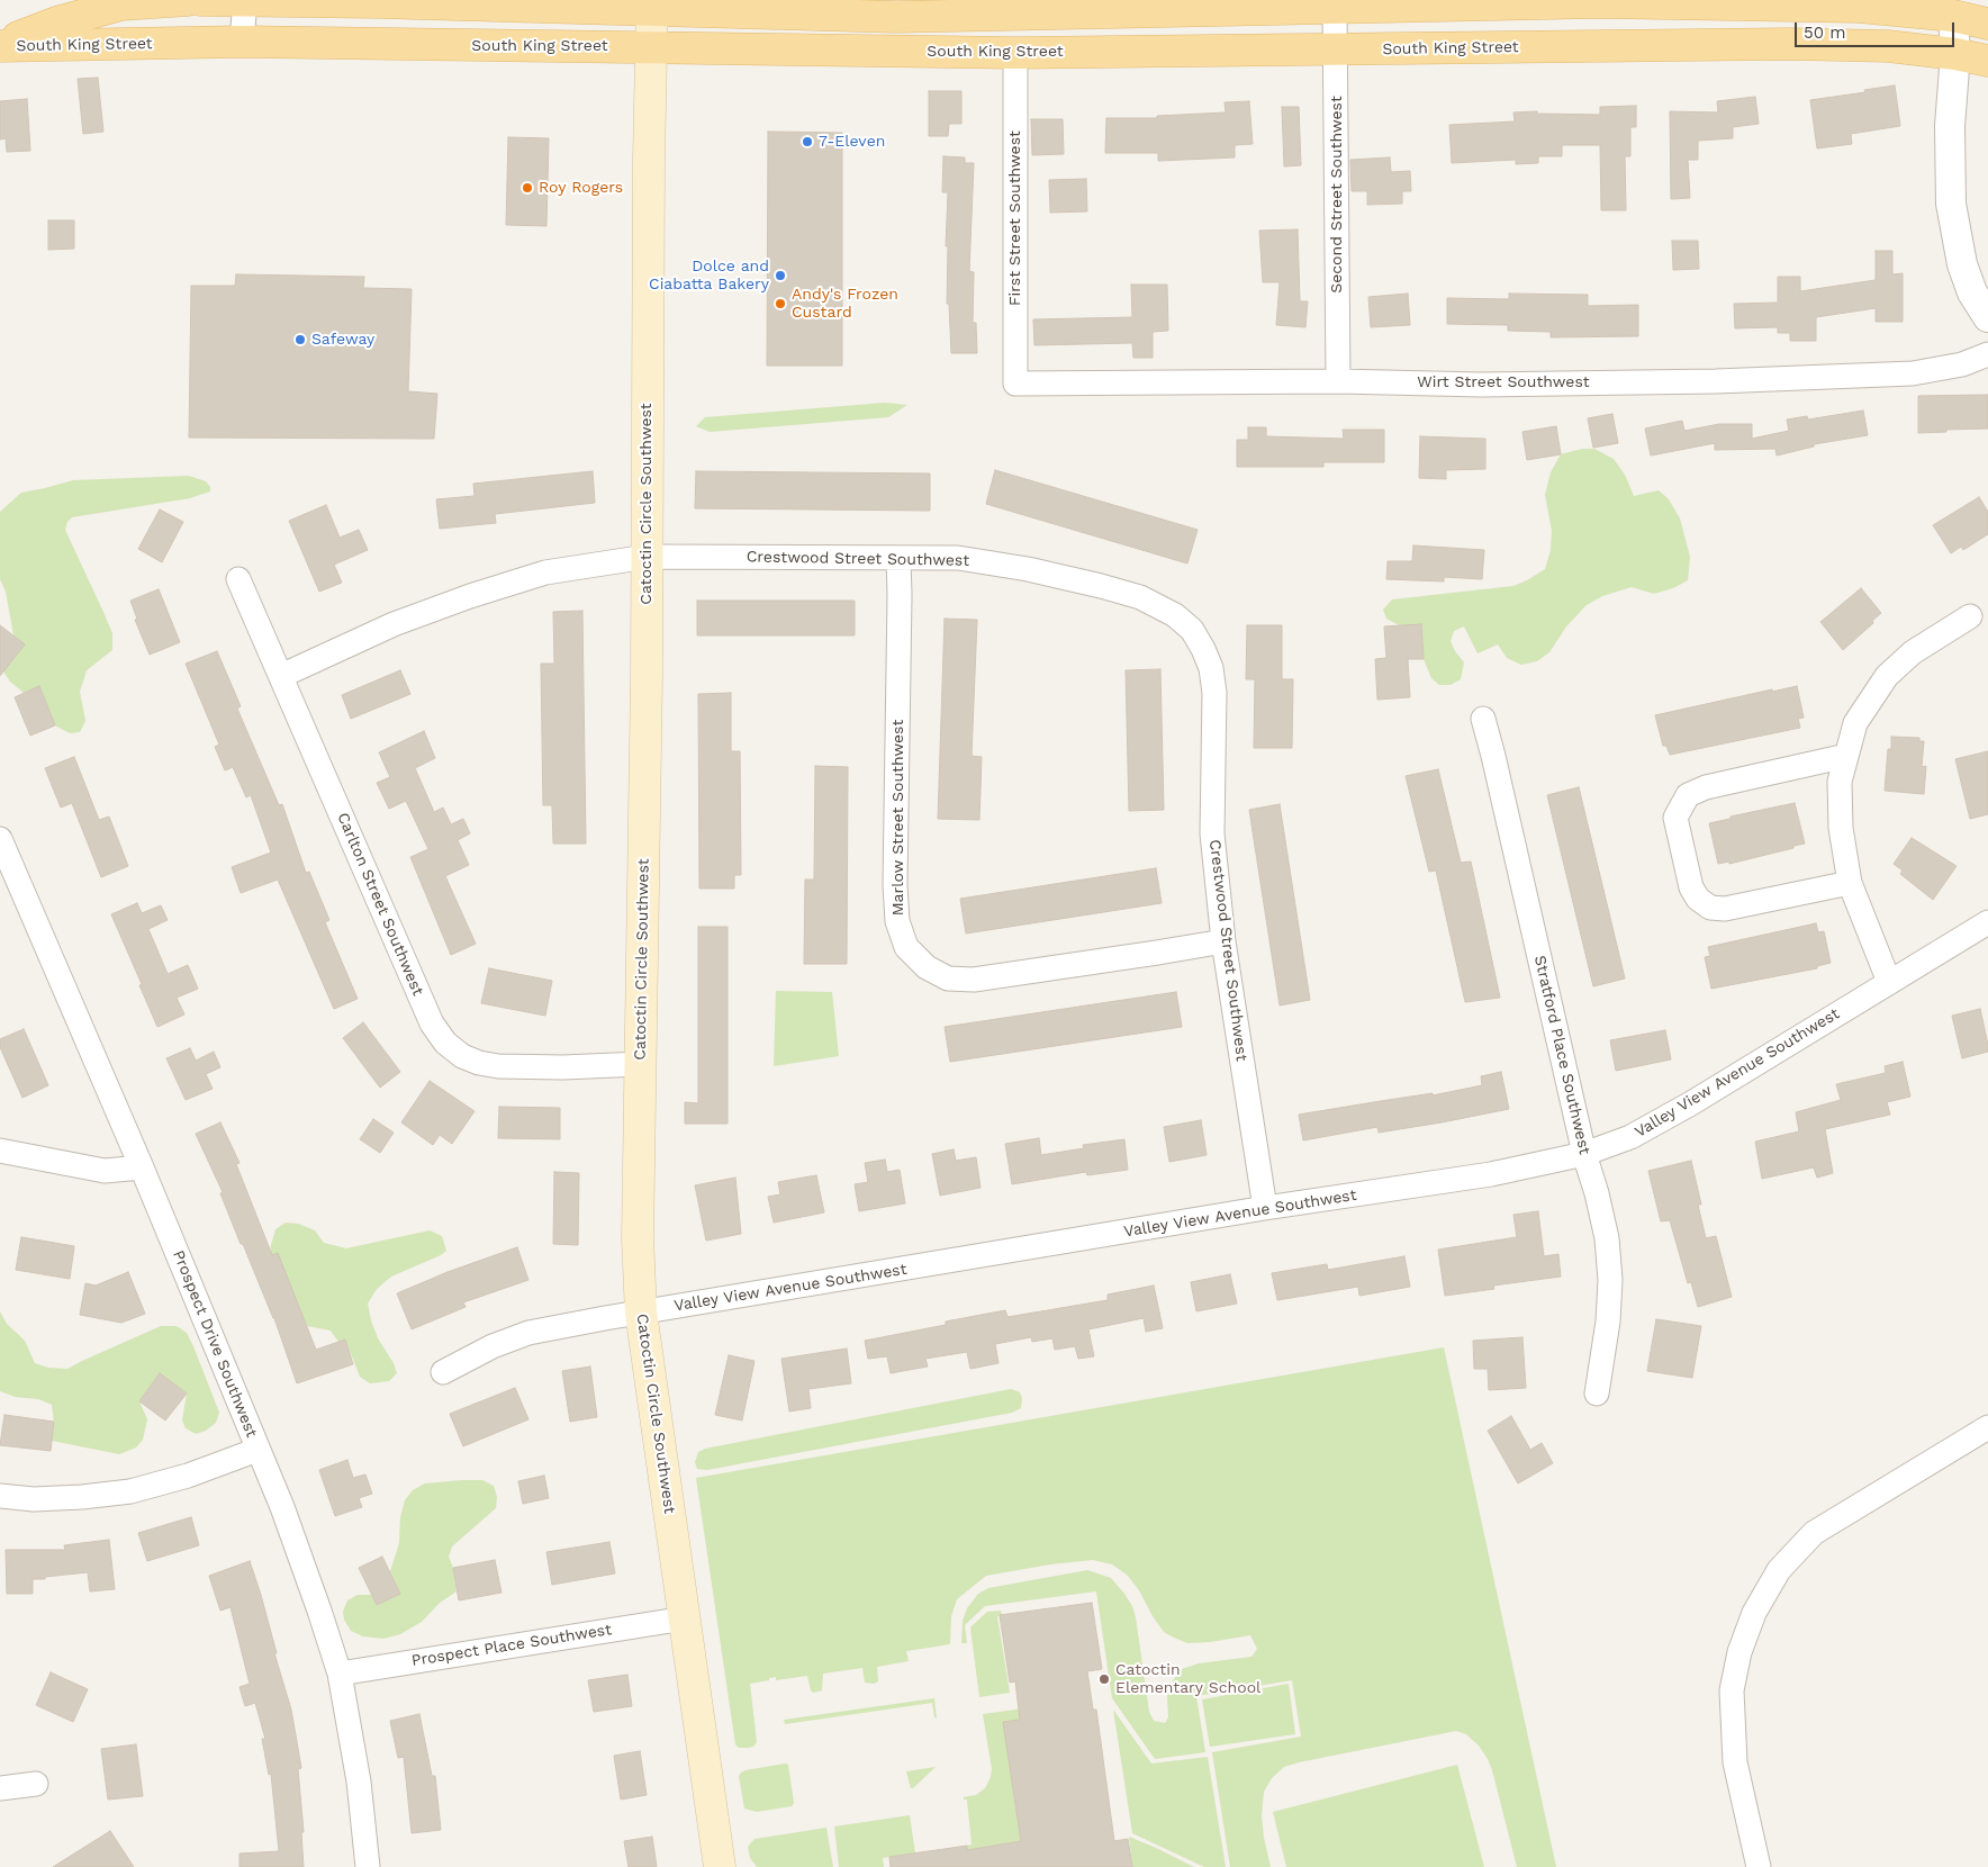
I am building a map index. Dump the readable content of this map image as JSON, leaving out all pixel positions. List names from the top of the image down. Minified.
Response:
{"streets":{"main road":["South King Street","Catoctin Circle Southwest"],"street":["Second Street Southwest","First Street Southwest","Wirt Street Southwest","Crestwood Street Southwest","Marlow Street Southwest","Carlton Street Southwest","Stratford Place Southwest","Valley View Avenue Southwest","Prospect Drive Southwest","Prospect Place Southwest"]},"crossings":[["South King Street","Second Street Southwest"],["South King Street","First Street Southwest"],["South King Street","Catoctin Circle Southwest"],["Second Street Southwest","Wirt Street Southwest"],["First Street Southwest","Wirt Street Southwest"],["Catoctin Circle Southwest","Crestwood Street Southwest"],["Catoctin Circle Southwest","Carlton Street Southwest"],["Catoctin Circle Southwest","Valley View Avenue Southwest"],["Catoctin Circle Southwest","Prospect Place Southwest"],["Crestwood Street Southwest","Marlow Street Southwest"],["Crestwood Street Southwest","Carlton Street Southwest"],["Crestwood Street Southwest","Valley View Avenue Southwest"],["Stratford Place Southwest","Valley View Avenue Southwest"],["Prospect Drive Southwest","Prospect Place Southwest"]],"places":["7-Eleven","Roy Rogers","Dolce and Ciabatta Bakery","Andy's Frozen Custard","Safeway","Catoctin Elementary School"],"scale_bar":"50 m"}
